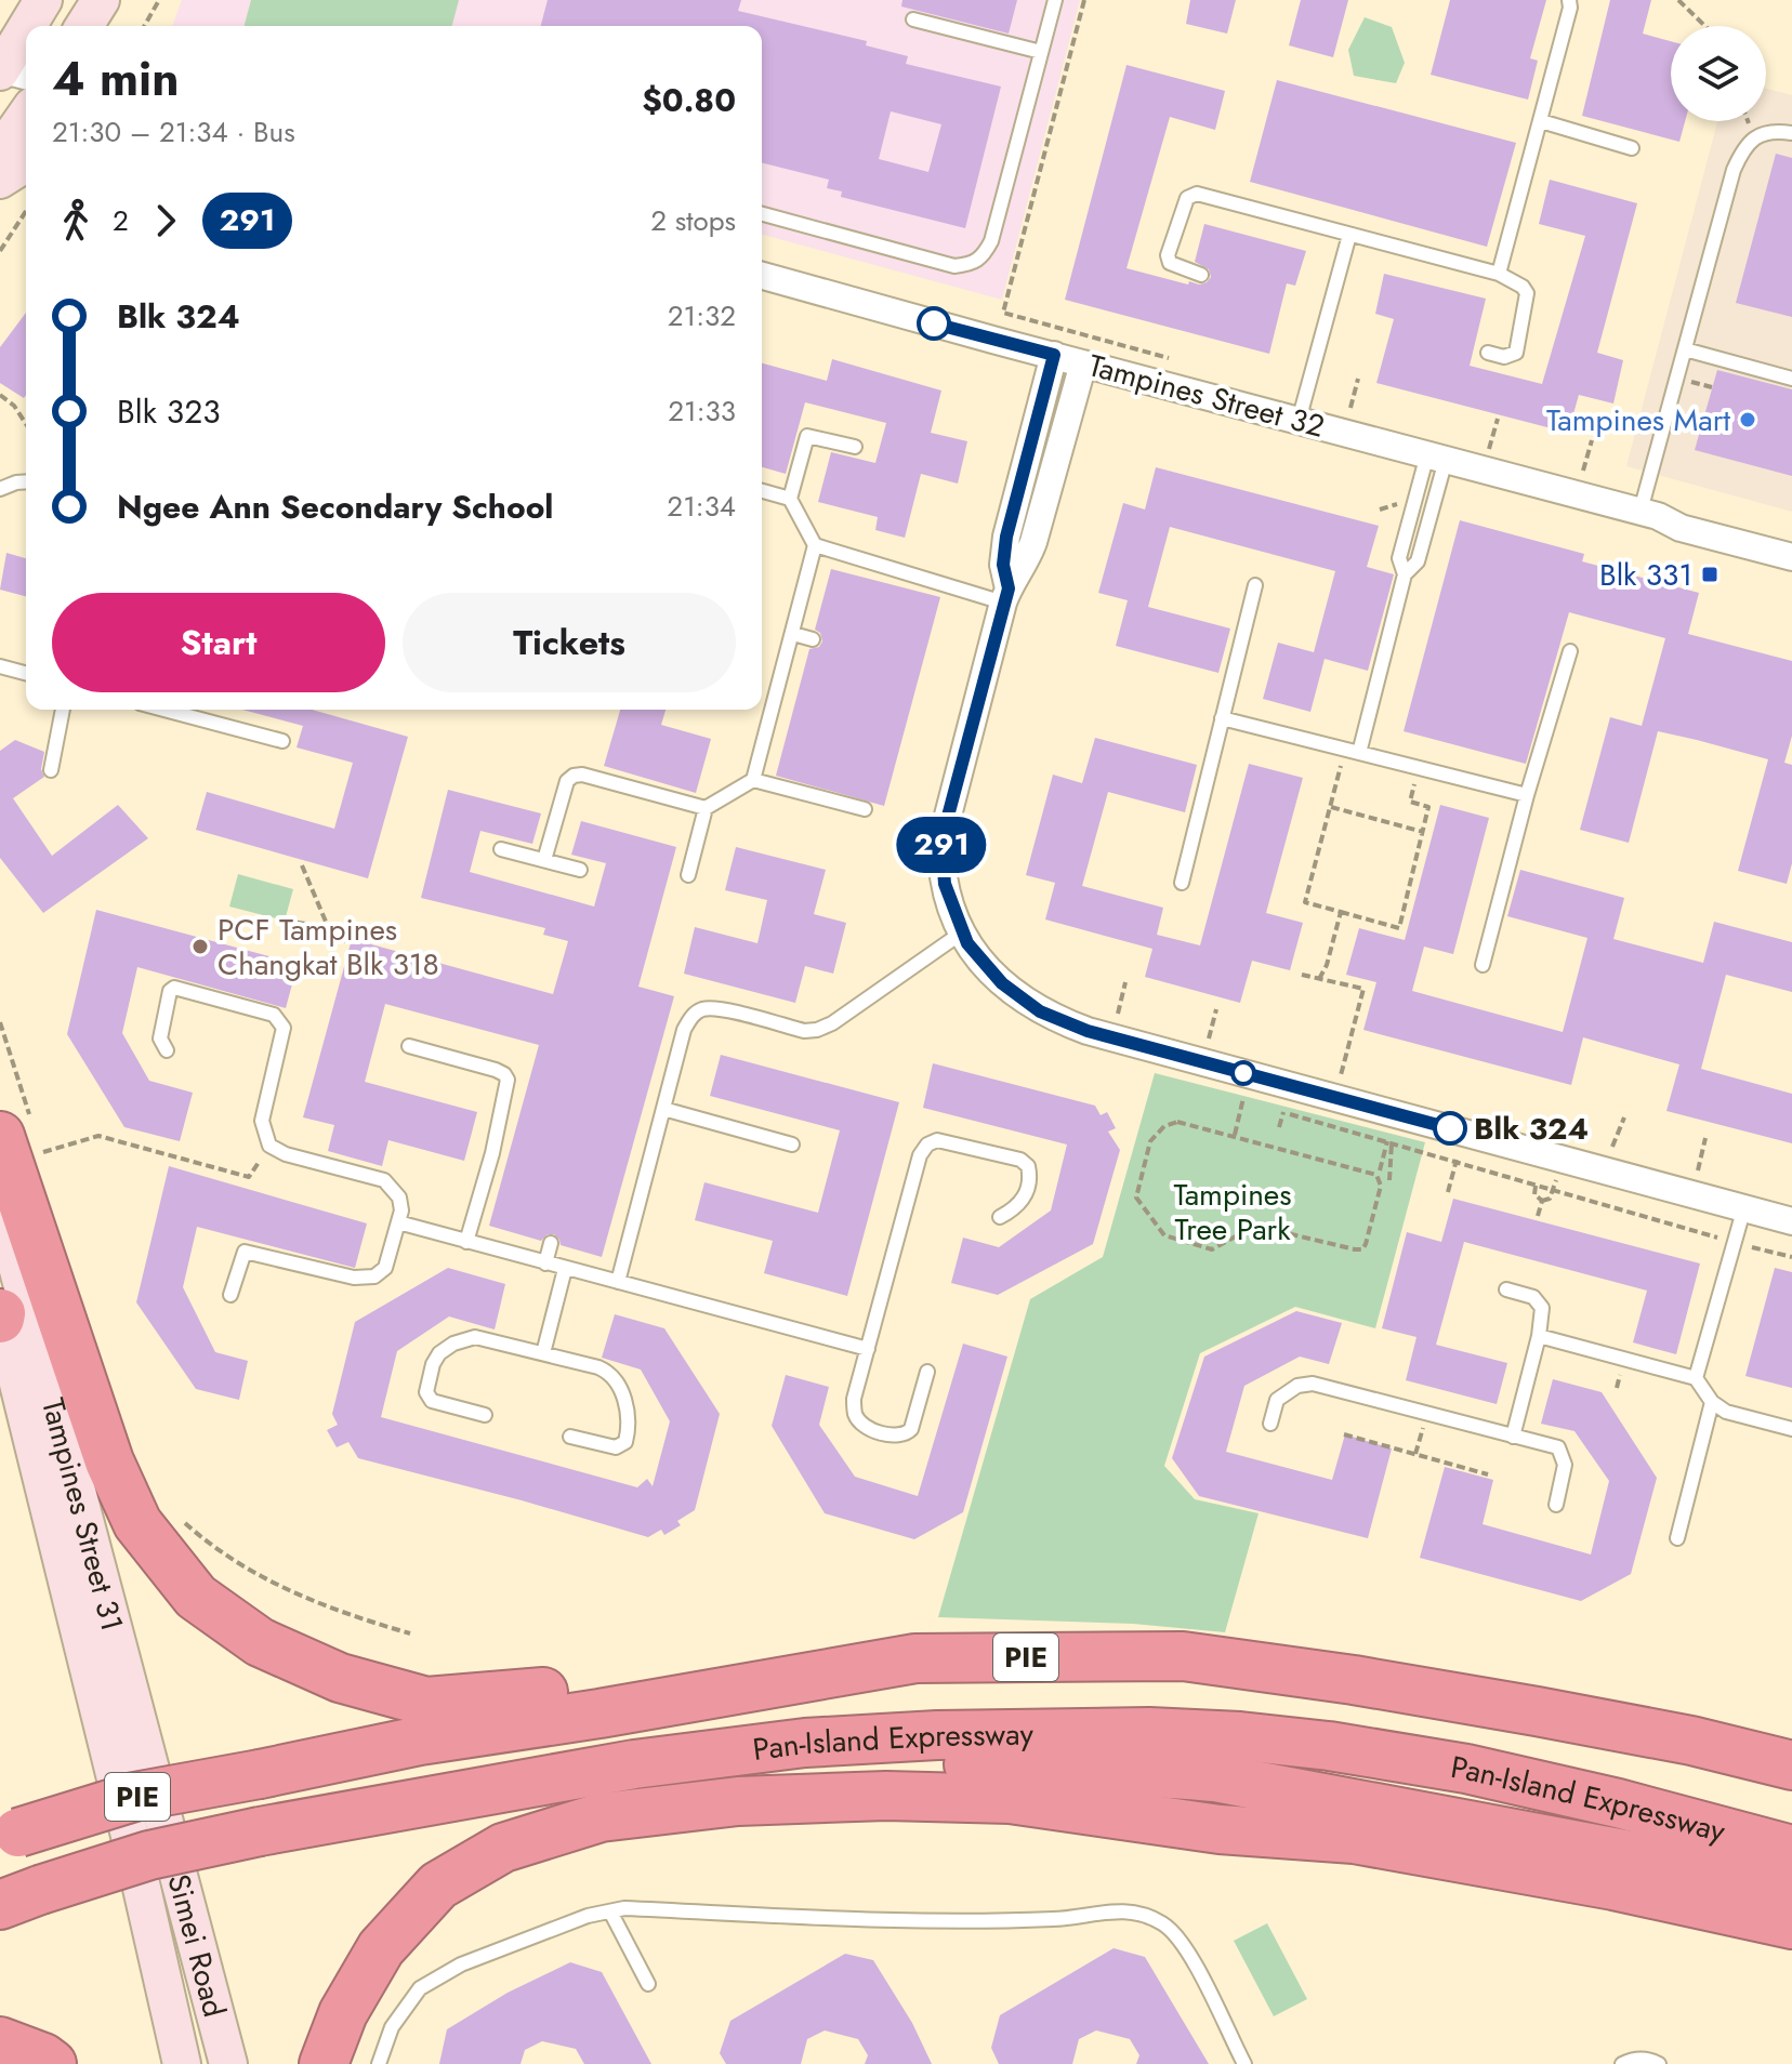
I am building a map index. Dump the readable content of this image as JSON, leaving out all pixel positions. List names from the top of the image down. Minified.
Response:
{"streets":{"highway":["PIE","Pan-Island Expressway"],"main road":["Tampines Street 31","Simei Road"],"street":["Tampines Street 32"]},"crossings":[["Tampines Street 31","Simei Road"]],"parks":["Tampines Tree Park"],"places":{"other":["Tampines Mart","PCF Tampines Changkat Blk 318","Blk 324"],"transit":["Blk 331"]},"lines":["bus line 291"],"page":{"on_map":"291","heading":["4 min","21:30 – 21:34 · Bus","$0.80"],"legs":["2","291","2 stops"],"list":[{"name":"Blk 324","value":"21:32"},{"name":"Blk 323","value":"21:33"},{"name":"Ngee Ann Secondary School","value":"21:34"}],"buttons":["Start","Tickets"]}}
